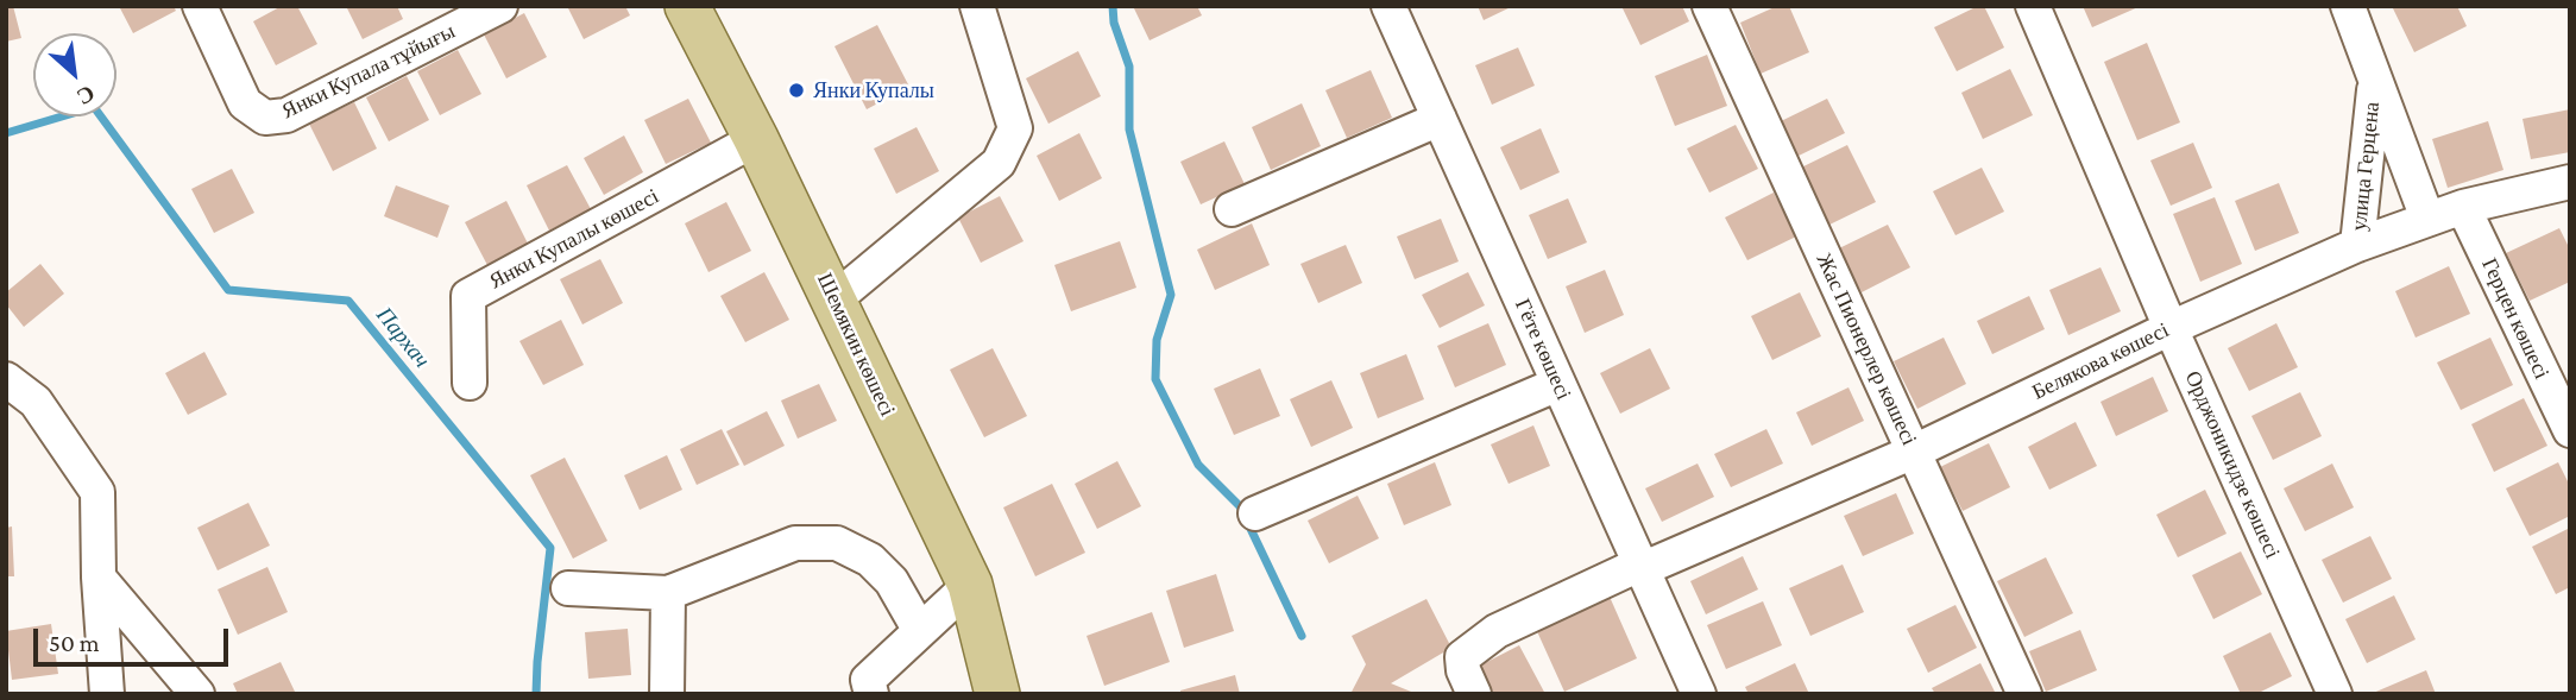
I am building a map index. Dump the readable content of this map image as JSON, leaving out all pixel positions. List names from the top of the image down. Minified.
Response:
{"streets":{"main road":["Шемякин көшесі"],"street":["Янки Купала тұйығы","улица Герцена","Янки Купалы көшесі","Герцен көшесі","Гёте көшесі","Жас Пионерлер көшесі","Белякова көшесі","Орджоникидзе көшесі"]},"crossings":[["улица Герцена","Белякова көшесі"],["Янки Купалы көшесі","Шемякин көшесі"],["Герцен көшесі","Белякова көшесі"],["Гёте көшесі","Белякова көшесі"],["Жас Пионерлер көшесі","Белякова көшесі"],["Белякова көшесі","Орджоникидзе көшесі"]],"water":["Пархач"],"places":["Янки Купалы"],"scale_bar":"50 m","north":"bottom right"}
